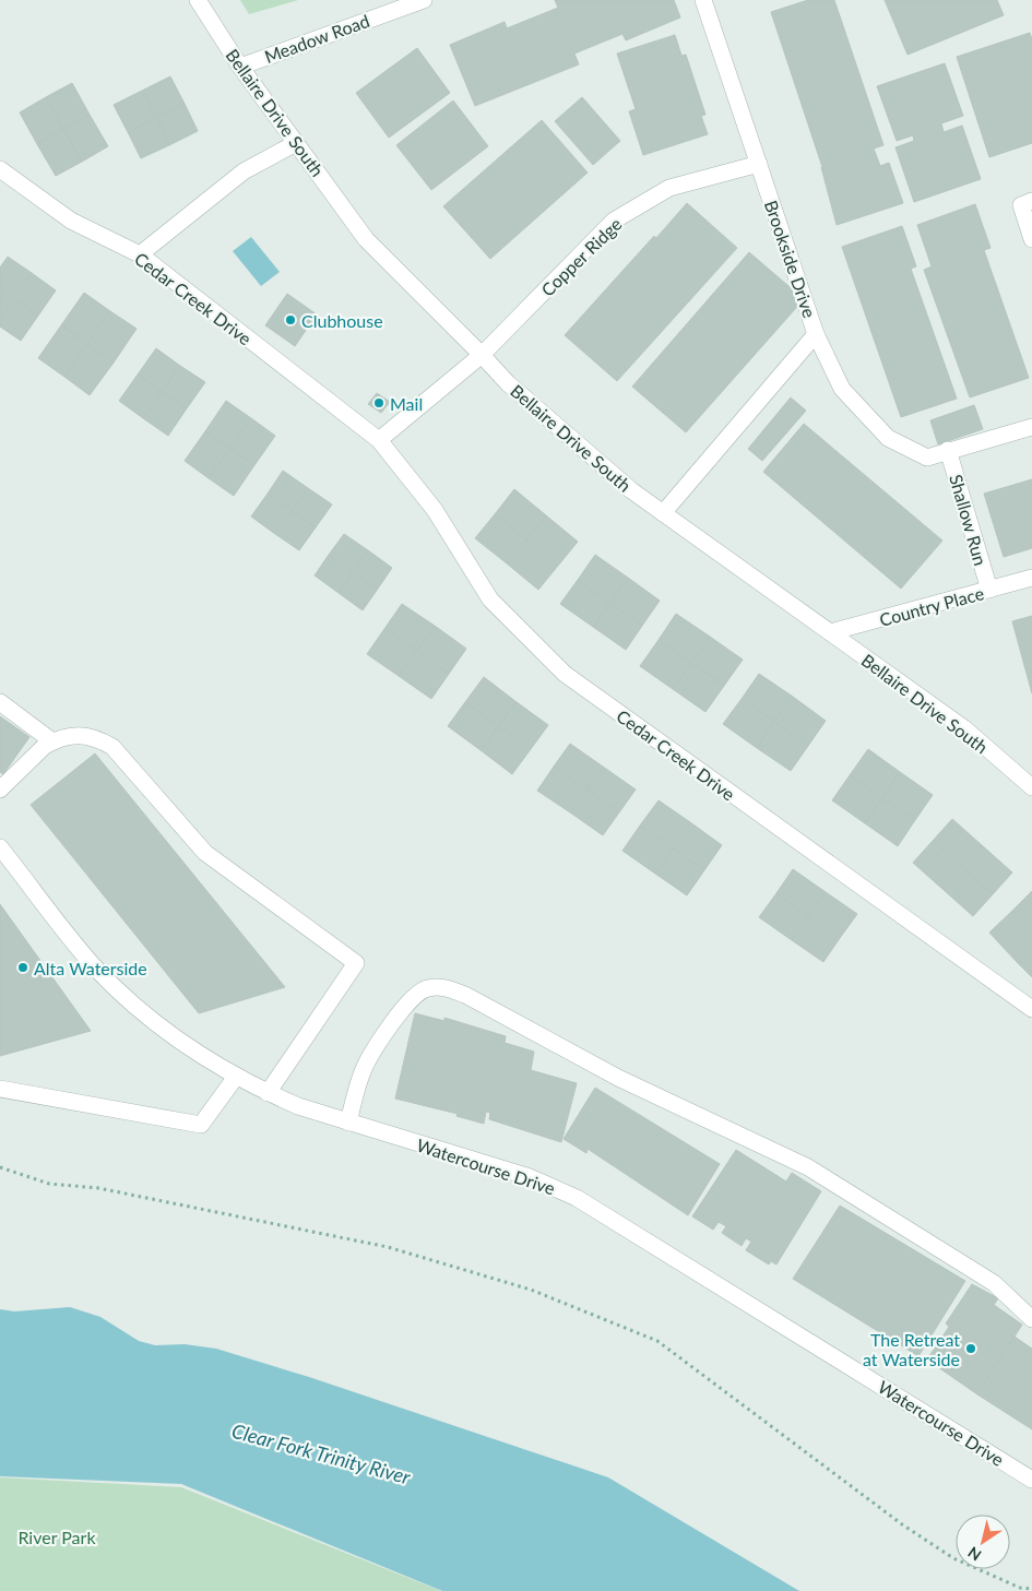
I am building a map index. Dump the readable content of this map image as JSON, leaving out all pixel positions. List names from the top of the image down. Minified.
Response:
{"streets":{"street":["Meadow Road","Bellaire Drive South","Copper Ridge","Brookside Drive","Cedar Creek Drive","Shallow Run","Country Place","Watercourse Drive"]},"crossings":[["Meadow Road","Bellaire Drive South"],["Bellaire Drive South","Copper Ridge"],["Bellaire Drive South","Country Place"],["Copper Ridge","Brookside Drive"],["Brookside Drive","Shallow Run"],["Shallow Run","Country Place"]],"water":["Clear Fork Trinity River"],"parks":["River Park"],"places":["Clubhouse","Mail","Alta Waterside","The Retreat at Waterside"],"north":"bottom left"}
